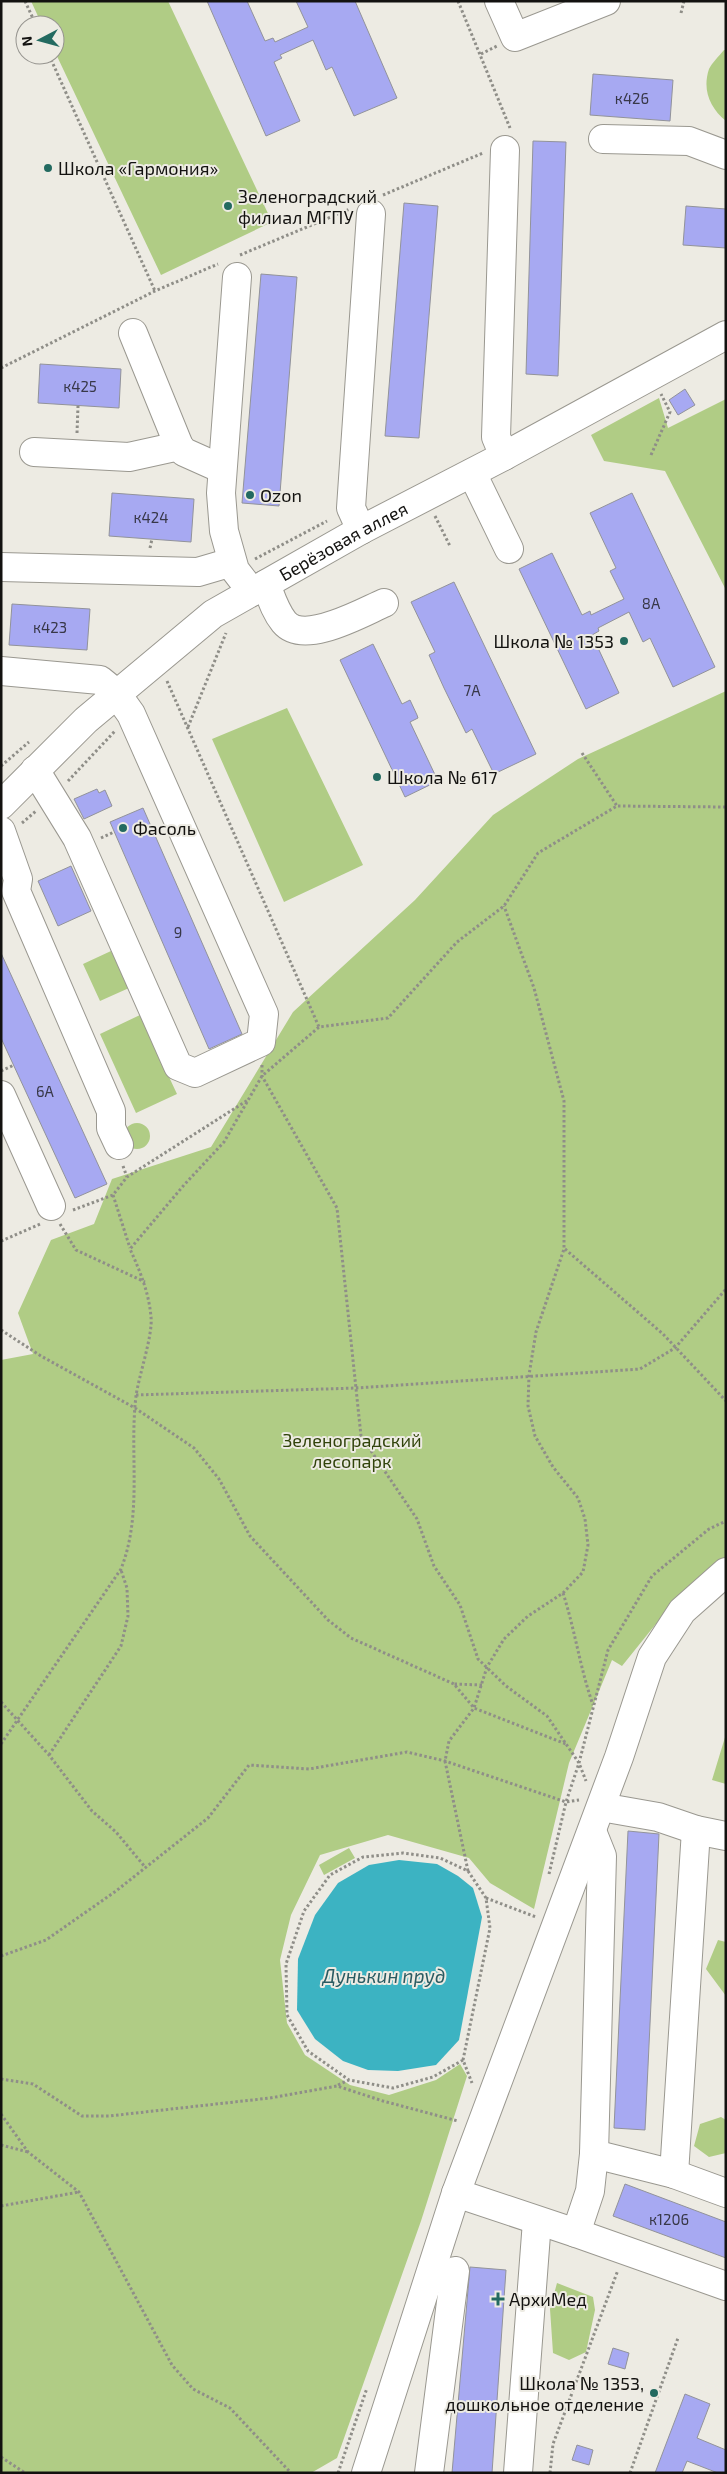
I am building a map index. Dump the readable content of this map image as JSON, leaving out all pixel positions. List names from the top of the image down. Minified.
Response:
{"streets":{"street":["Берёзовая аллея"]},"water":["Дунькин пруд"],"parks":["Зеленоградский лесопарк"],"places":{"other":["Школа «Гармония»","Зеленоградский филиал МГПУ","Ozon","Школа № 1353","Школа № 617","Фасоль","Школа № 1353, дошкольное отделение"],"health":["АрхиМед"]},"house_numbers":["к426","к425","к424","8А","к423","7А","9","6А","к1206"],"north":"left"}
